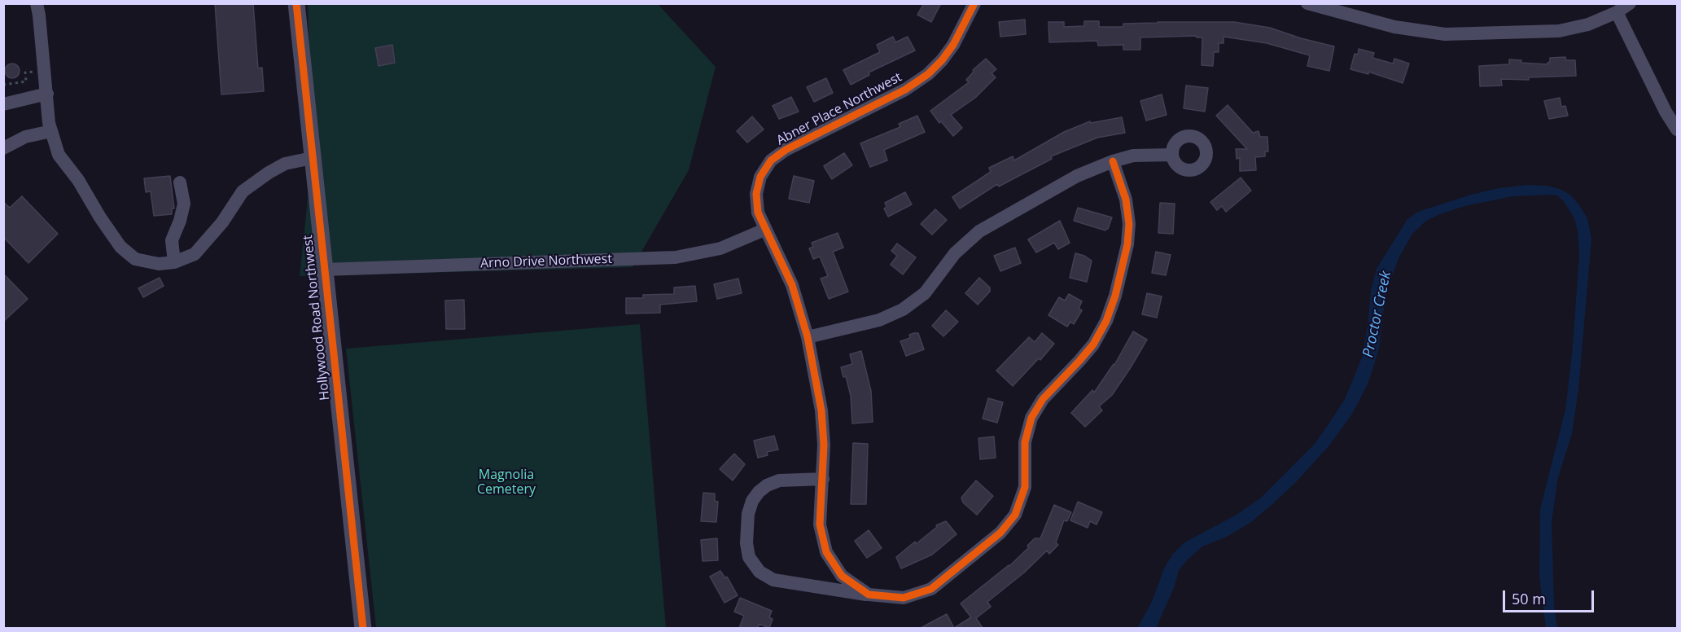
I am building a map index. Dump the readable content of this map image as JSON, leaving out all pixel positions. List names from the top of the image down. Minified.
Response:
{"streets":{"street":["Abner Place Northwest","Arno Drive Northwest","Hollywood Road Northwest"]},"crossings":[["Abner Place Northwest","Arno Drive Northwest"],["Arno Drive Northwest","Hollywood Road Northwest"]],"water":["Proctor Creek"],"parks":["Magnolia Cemetery"],"scale_bar":"50 m"}
